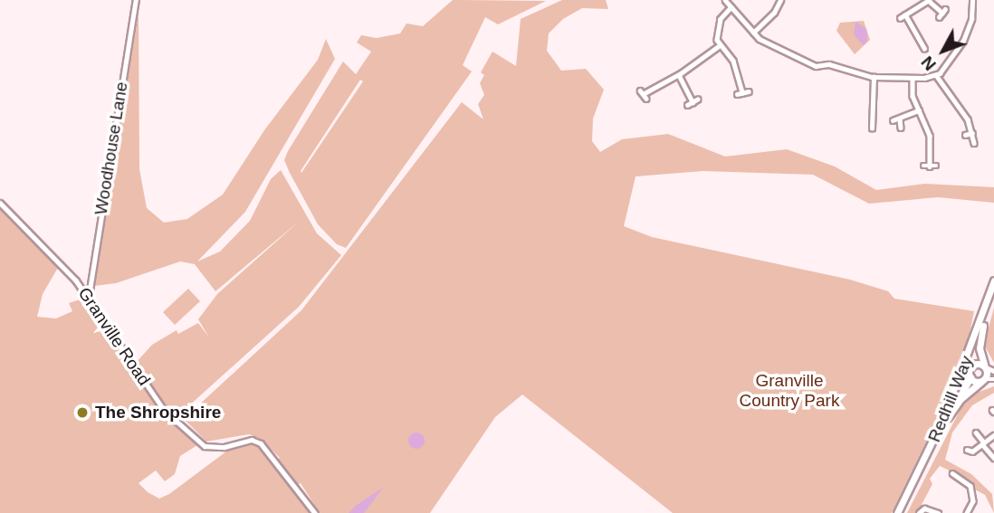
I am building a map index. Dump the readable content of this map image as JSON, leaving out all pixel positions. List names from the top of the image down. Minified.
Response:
{"streets":{"main road":["Redhill Way"],"street":["Woodhouse Lane","Granville Road"]},"crossings":[["Woodhouse Lane","Granville Road"]],"parks":["Granville Country Park"],"places":["The Shropshire"],"north":"bottom left"}
